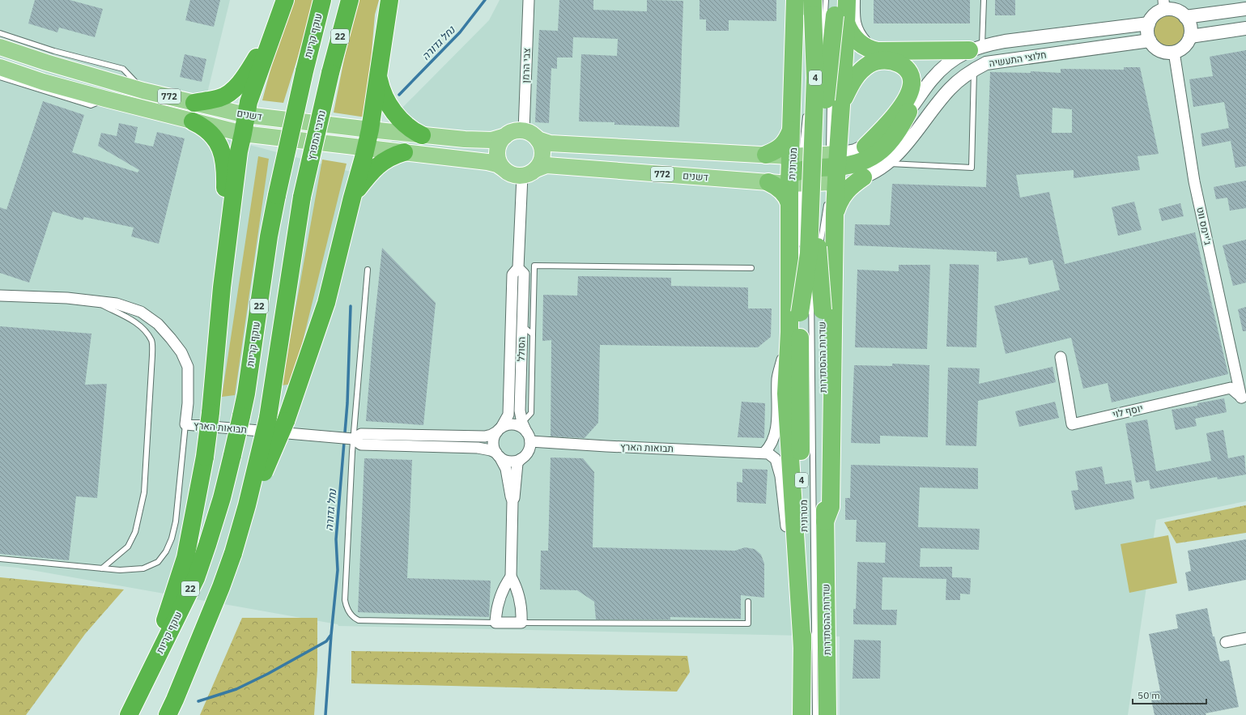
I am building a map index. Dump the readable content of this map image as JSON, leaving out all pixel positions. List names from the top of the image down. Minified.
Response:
{"streets":{"highway":["עוקף קריות","22","4","נתיבי המפרץ","שדרות ההסתדרות"],"main road":["772","דשנים"],"street":["חלוצי התעשיה","צבי הרמן","ג'יימס ווט","הסולל","יוסף לוי","תבואות הארץ"],"lane":["מטרונית"]},"crossings":[["22","נתיבי המפרץ"],["חלוצי התעשיה","ג'יימס ווט"],["צבי הרמן","דשנים"],["צבי הרמן","הסולל"],["דשנים","מטרונית"],["דשנים","הסולל"],["ג'יימס ווט","יוסף לוי"],["הסולל","תבואות הארץ"]],"water":["נחל גדורה"],"scale_bar":"50 m"}
